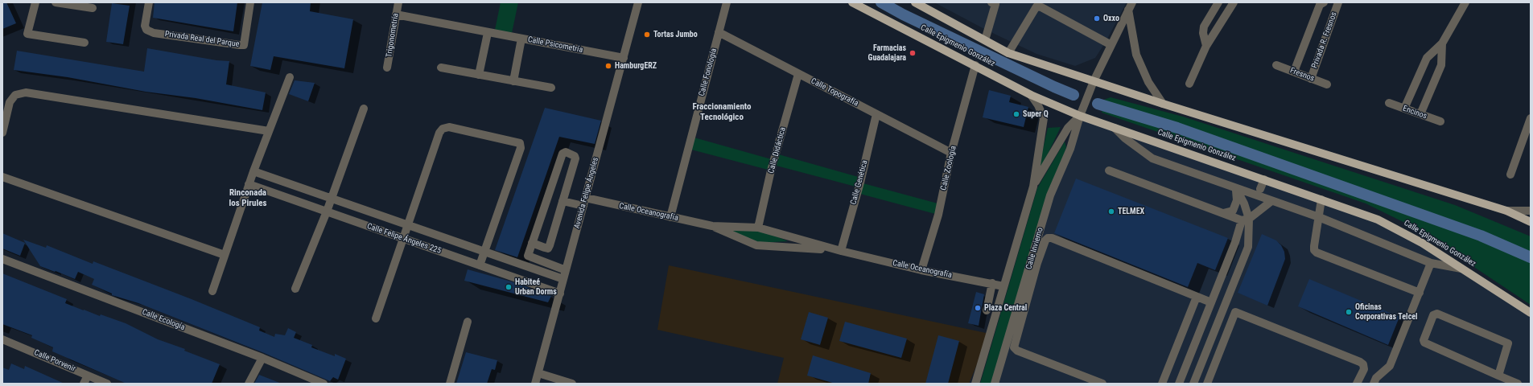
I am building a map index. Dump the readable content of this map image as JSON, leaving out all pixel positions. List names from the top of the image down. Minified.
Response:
{"streets":{"main road":["Calle Epigmenio González"],"street":["Trigonometría","Privada Real del Parque","Privada R. Fresnos","Calle Psicometría","Calle Fonología","Fresnos","Calle Topografía","Encinos","Calle Didáctica","Calle Zoología","Calle Genética","Avenida Felipe Ángeles","Calle Oceanografía","Calle Felipe Ángeles 225","Calle Invierno","Calle Ecología","Calle Porvenir"]},"crossings":[["Trigonometría","Calle Psicometría"],["Privada R. Fresnos","Fresnos"],["Calle Psicometría","Avenida Felipe Ángeles"],["Calle Epigmenio González","Calle Zoología"],["Calle Epigmenio González","Calle Invierno"],["Calle Fonología","Calle Topografía"],["Calle Fonología","Calle Oceanografía"],["Calle Topografía","Calle Didáctica"],["Calle Topografía","Calle Zoología"],["Calle Topografía","Calle Genética"],["Calle Didáctica","Calle Oceanografía"],["Calle Zoología","Calle Oceanografía"],["Calle Genética","Calle Oceanografía"],["Avenida Felipe Ángeles","Calle Oceanografía"],["Avenida Felipe Ángeles","Calle Felipe Ángeles 225"]],"districts":["Fraccionamiento Tecnológico","Rinconada los Pirules"],"places":["Oxxo","Tortas Jumbo","Farmacias Guadalajara","HamburgERZ","Super Q","TELMEX","Habiteé Urban Dorms","Plaza Central","Oficinas Corporativas Telcel"]}
